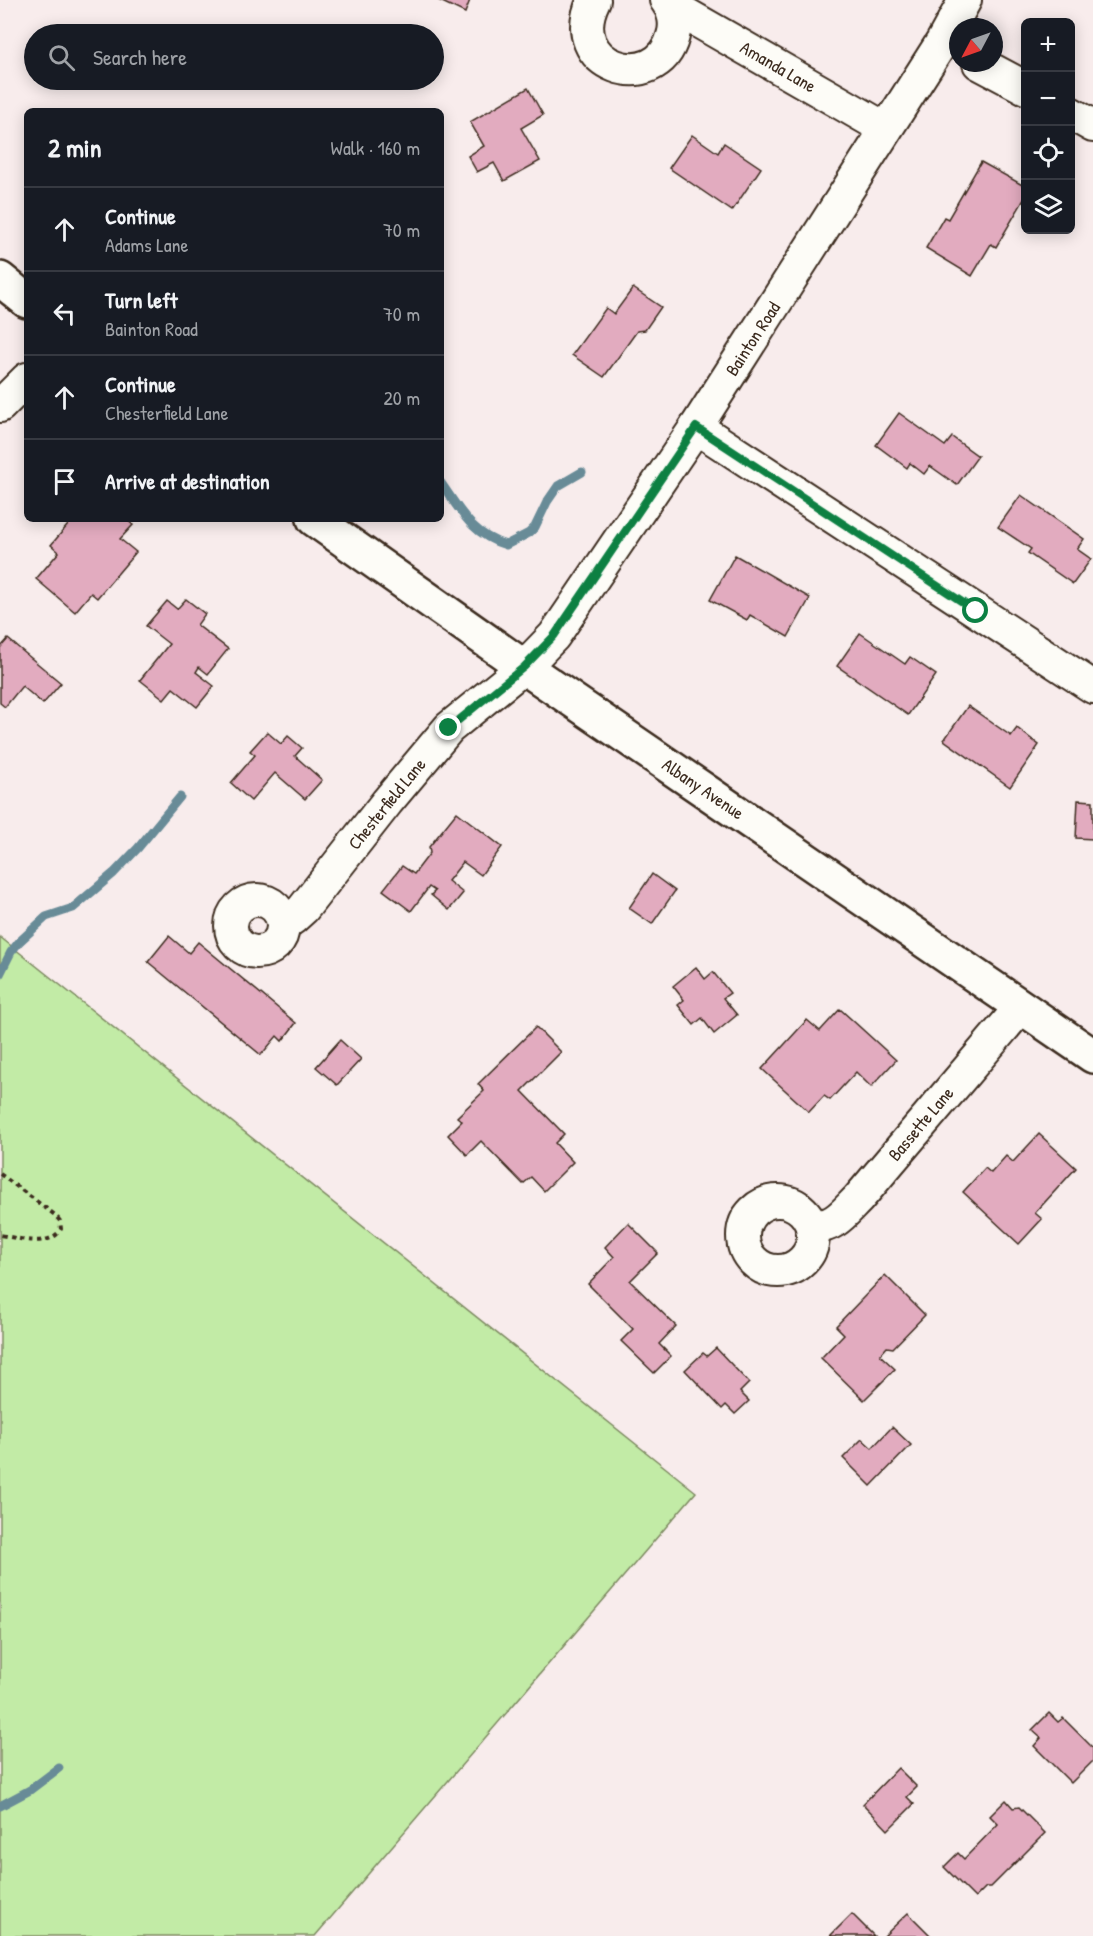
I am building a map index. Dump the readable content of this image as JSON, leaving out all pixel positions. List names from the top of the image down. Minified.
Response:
{"streets":{"highway":["Albany Avenue"],"street":["Amanda Lane","Bainton Road","Chesterfield Lane","Bassette Lane"]},"crossings":[["Amanda Lane","Bainton Road"],["Bainton Road","Albany Avenue"],["Bainton Road","Chesterfield Lane"],["Albany Avenue","Chesterfield Lane"],["Albany Avenue","Bassette Lane"]],"north":"bottom left","page":{"map_buttons":["+","−"],"search":"Search here","heading":["2 min","Walk · 160 m"],"list":[["Continue","Adams Lane","70 m"],["Turn left","Bainton Road","70 m"],["Continue","Chesterfield Lane","20 m"],"Arrive at destination"]}}
